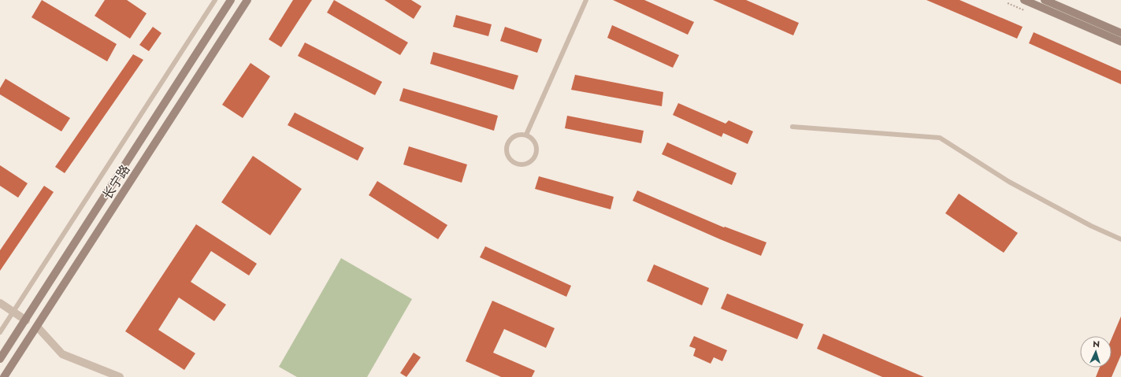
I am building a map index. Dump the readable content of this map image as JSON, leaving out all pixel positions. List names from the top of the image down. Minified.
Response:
{"streets":{"main road":["长宁路"]},"north":"top"}
